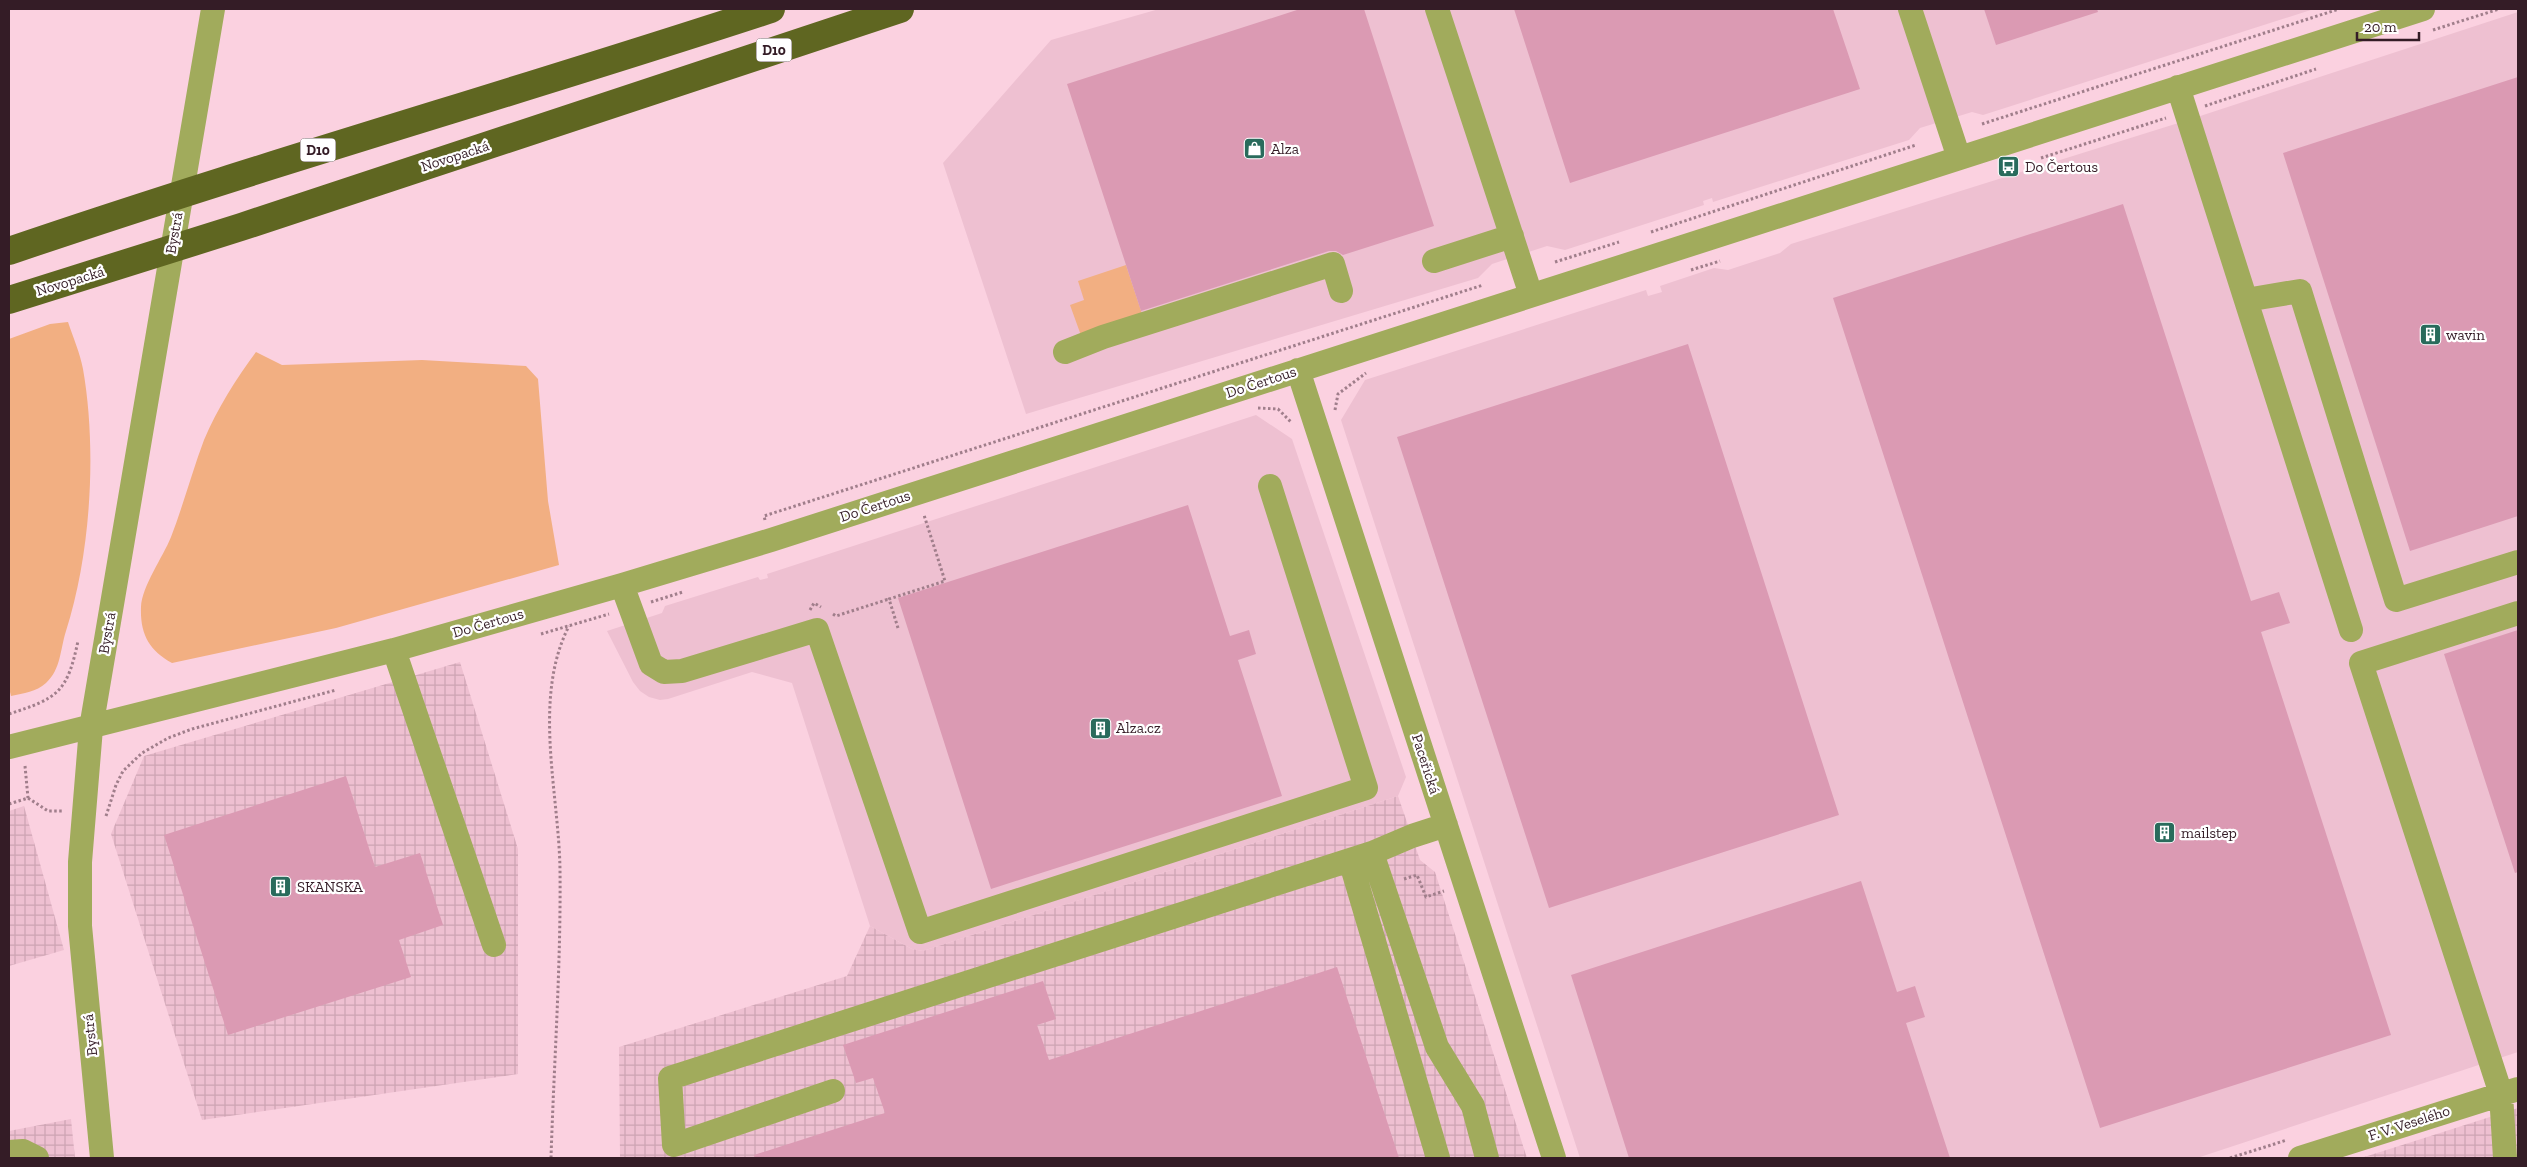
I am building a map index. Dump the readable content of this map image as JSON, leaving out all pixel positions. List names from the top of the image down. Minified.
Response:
{"streets":{"highway":["D10","Novopacká"],"street":["Bystrá","Do Čertous","Paceřická","F. V. Veselého"]},"crossings":[["Bystrá","Do Čertous"],["Do Čertous","Paceřická"]],"places":{"shop":["Alza"],"bus stop":["Do Čertous"],"building":["wavin","Alza.cz","mailstep","SKANSKA"]},"scale_bar":"20 m"}
